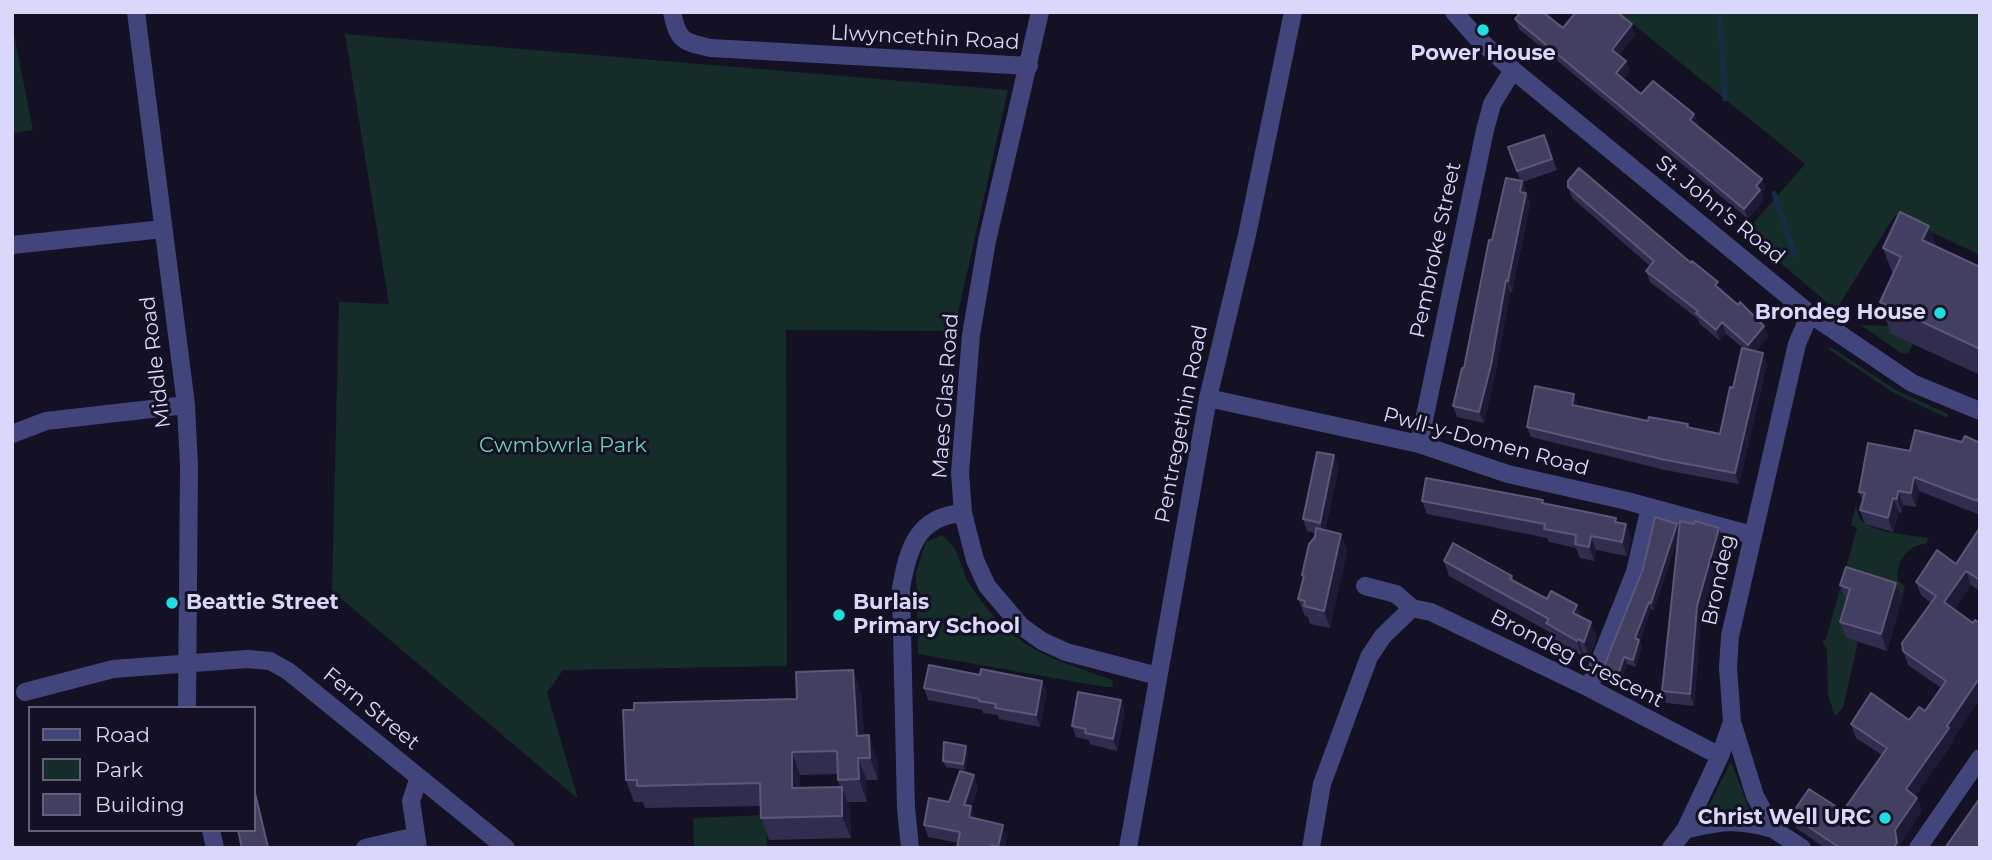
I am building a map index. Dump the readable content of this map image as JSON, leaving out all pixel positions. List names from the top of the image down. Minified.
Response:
{"streets":{"street":["Llwyncethin Road","St. John's Road","Pembroke Street","Middle Road","Maes Glas Road","Pentregethin Road","Pwll-y-Domen Road","Brondeg","Brondeg Crescent","Fern Street"]},"crossings":[["Llwyncethin Road","Maes Glas Road"],["St. John's Road","Pembroke Street"],["St. John's Road","Brondeg"],["Pembroke Street","Pwll-y-Domen Road"],["Middle Road","Fern Street"],["Maes Glas Road","Pentregethin Road"],["Pentregethin Road","Pwll-y-Domen Road"],["Pwll-y-Domen Road","Brondeg"],["Brondeg","Brondeg Crescent"]],"parks":["Cwmbwrla Park"],"places":["Power House","Brondeg House","Beattie Street","Burlais Primary School","Christ Well URC"],"legend":["Road","Park","Building"]}
